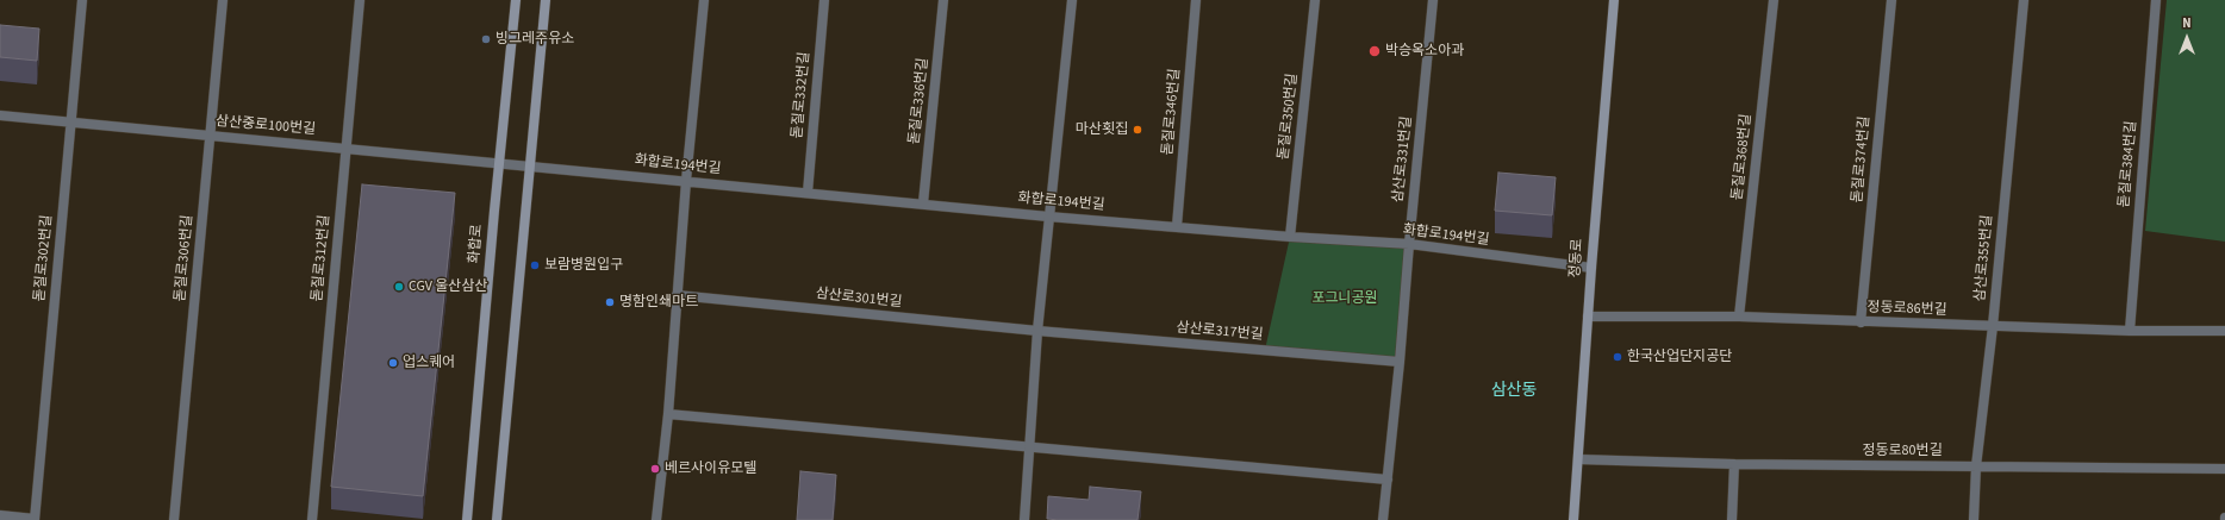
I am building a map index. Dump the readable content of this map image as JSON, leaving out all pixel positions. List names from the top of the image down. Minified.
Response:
{"streets":{"main road":["화합로","정동로"],"street":["돋질로332번길","돋질로336번길","돋질로346번길","돋질로350번길","삼산중로100번길","돋질로368번길","삼산로331번길","돋질로374번길","돋질로384번길","화합로194번길","돋질로302번길","돋질로306번길","돋질로312번길","삼산로355번길","삼산로301번길","정동로86번길","삼산로317번길","정동로80번길"]},"crossings":[["돋질로332번길","화합로194번길"],["돋질로336번길","화합로194번길"],["돋질로346번길","화합로194번길"],["돋질로350번길","화합로194번길"],["삼산중로100번길","화합로194번길"],["삼산중로100번길","화합로"],["삼산중로100번길","돋질로302번길"],["삼산중로100번길","돋질로306번길"],["삼산중로100번길","돋질로312번길"],["돋질로368번길","정동로86번길"],["삼산로331번길","화합로194번길"],["삼산로331번길","삼산로317번길"],["돋질로374번길","정동로86번길"],["돋질로384번길","정동로86번길"],["화합로194번길","정동로"],["정동로","정동로86번길"],["정동로","정동로80번길"],["삼산로355번길","정동로86번길"],["삼산로355번길","정동로80번길"],["삼산로301번길","삼산로317번길"]],"districts":["삼산동"],"parks":["포그니공원"],"places":["빙그레주유소","박승옥소아과","마산횟집","보람병원입구","CGV 울산삼산","명함인쇄마트","한국산업단지공단","업스퀘어","베르사이유모텔"],"north":"top"}
